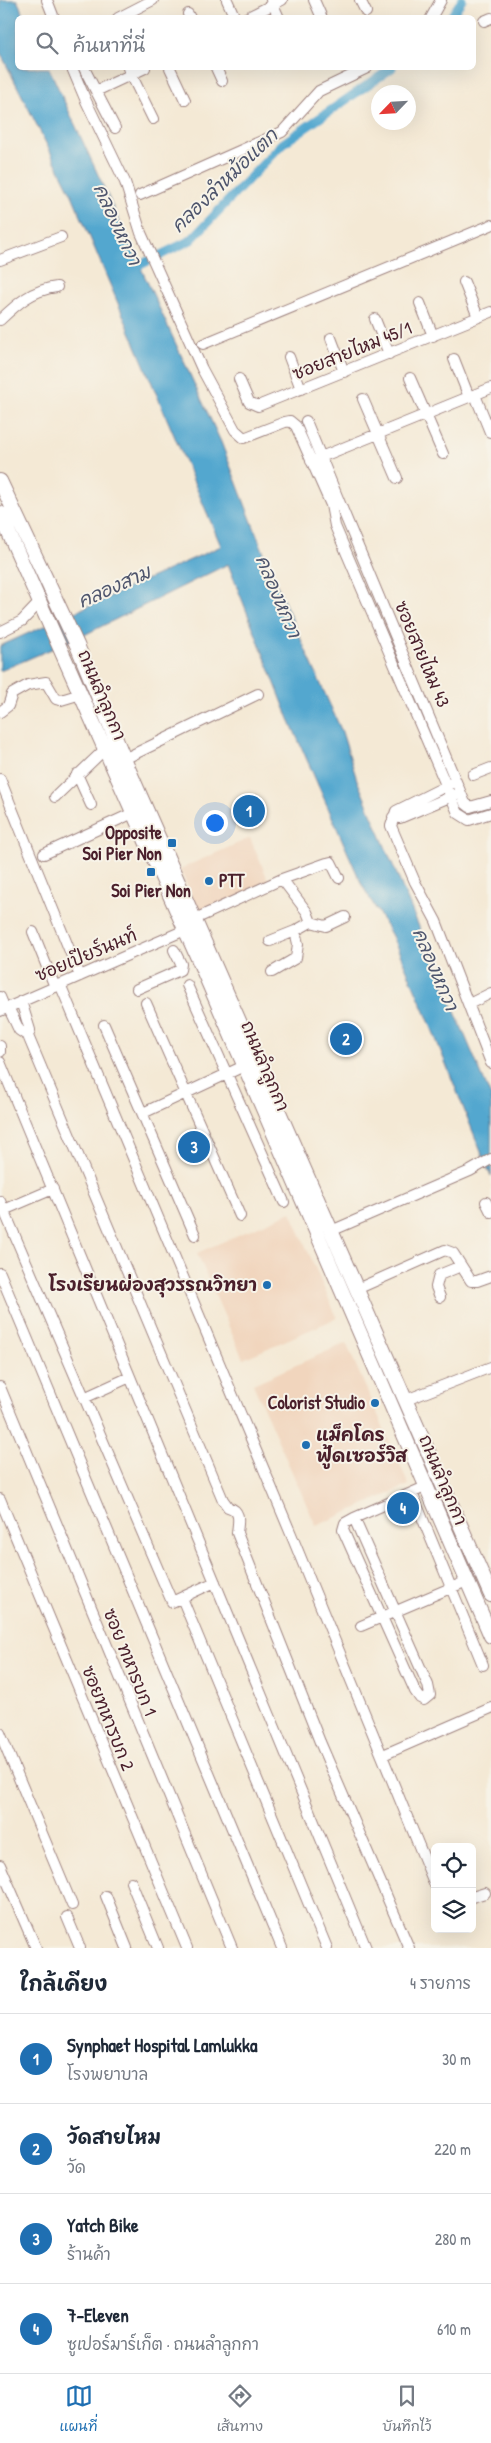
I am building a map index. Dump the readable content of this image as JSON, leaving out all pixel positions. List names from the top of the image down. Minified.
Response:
{"streets":{"main road":["ถนนลำลูกกา"],"street":["ซอยสายไหม 45/1","ซอยเปียร์นนท์","ซอย ทหารบก 1","ซอยทหารบก 2"]},"crossings":[["ถนนลำลูกกา","ซอยเปียร์นนท์"]],"water":["คลองลำหม้อแตก","คลองหกวา","คลองสาม"],"places":{"transit":["Opposite Soi Pier Non","Soi Pier Non"],"other":["PTT","โรงเรียนผ่องสุวรรณวิทยา","Colorist Studio","แม็คโคร ฟู้ดเซอร์วิส"]},"north":"bottom left","page":{"search":"ค้นหาที่นี่","pins":["1","2","3","4"],"heading":["ใกล้เคียง","4 รายการ"],"list":[{"mark":"1","name":"Synphaet Hospital Lamlukka","note":"โรงพยาบาล","value":"30 m"},{"mark":"2","name":"วัดสายไหม","note":"วัด","value":"220 m"},{"mark":"3","name":"Yatch Bike","note":"ร้านค้า","value":"280 m"},{"mark":"4","name":"7-Eleven","note":"ซูเปอร์มาร์เก็ต · ถนนลำลูกกา","value":"610 m"}],"nav":["แผนที่","เส้นทาง","บันทึกไว้"]}}
